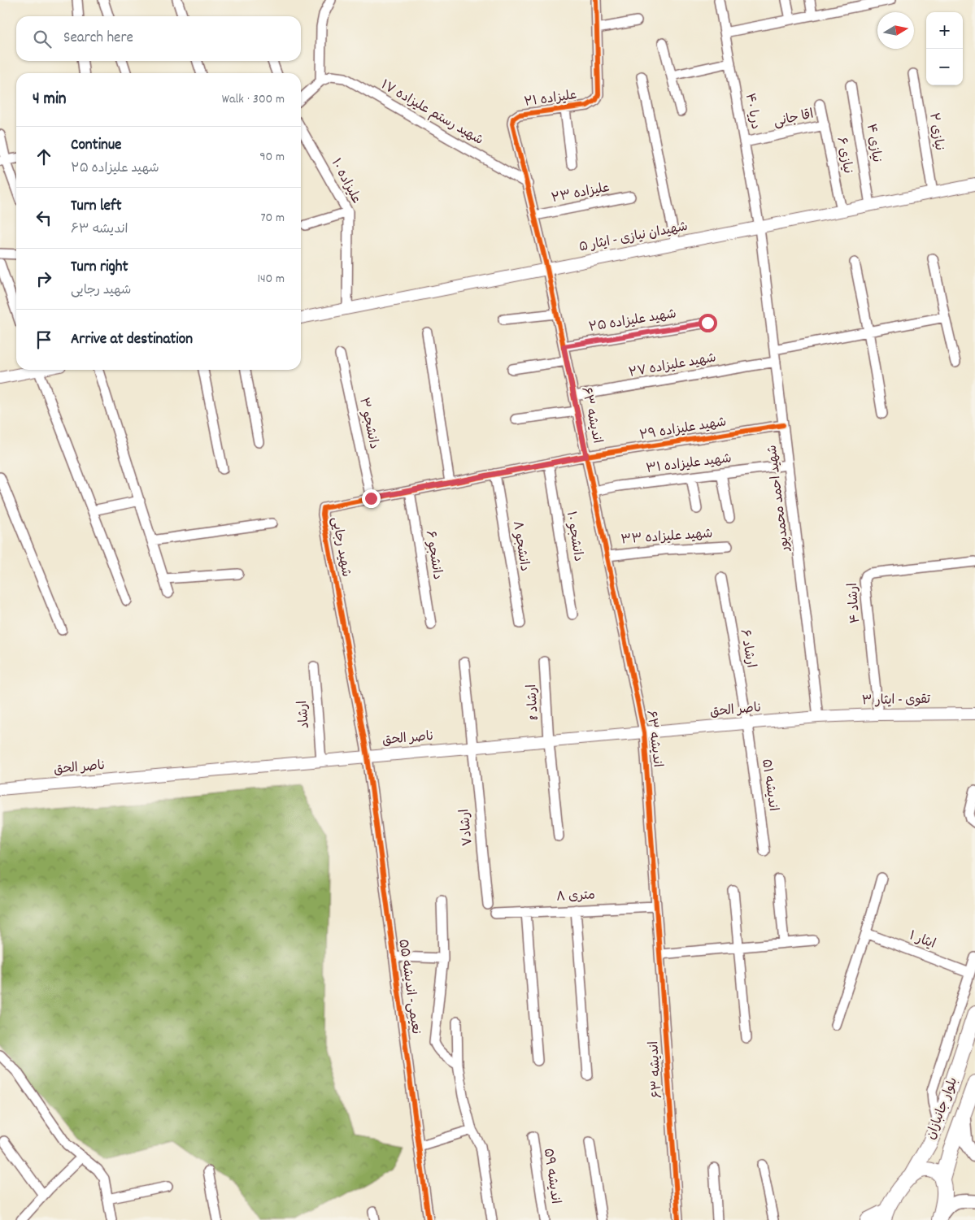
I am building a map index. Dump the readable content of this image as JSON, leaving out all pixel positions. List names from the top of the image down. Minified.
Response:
{"streets":{"main road":["بلوار جانبازان"],"street":["علیزاده ۲۱","دریا ۴۰","۱۷ شهید رستم علیزاده","اقا جانی","نیازی ۲","نیازی ۴","نیازی ۶","علیزاده ۱۰","علیزاده ۲۳","شهیدان نیازی - ایثار ۵","شهید علیزاده ۲۵","شهید علیزاده ۲۷","اندیشه ۶۳","دانشجو ۳","شهید علیزاده ۲۹","شهید علیزاده ۳۱","شهید احمد محمدپور","دانشجو ۱۰","شهید علیزاده ۳۳","دانشجو ۸","شهید رجایی","دانشجو ۶","ارشاد ۴","ارشاد ۶","تقوی - ایثار ۳","ارشاد 8","ناصر الحق","ارشاد","اندیشه ۵۱","ارشاد۷","۸ متری","ایثار ۱","نعیمی- اندیشه ۵۵","اندیشه ۵۹"]},"crossings":[["علیزاده ۲۱","۱۷ شهید رستم علیزاده"],["علیزاده ۲۱","علیزاده ۲۳"],["علیزاده ۲۱","شهیدان نیازی - ایثار ۵"],["علیزاده ۲۱","اندیشه ۶۳"],["دریا ۴۰","اقا جانی"],["دریا ۴۰","شهیدان نیازی - ایثار ۵"],["دریا ۴۰","شهید احمد محمدپور"],["اقا جانی","نیازی ۶"],["نیازی ۲","شهیدان نیازی - ایثار ۵"],["نیازی ۴","شهیدان نیازی - ایثار ۵"],["نیازی ۶","شهیدان نیازی - ایثار ۵"],["علیزاده ۱۰","شهیدان نیازی - ایثار ۵"],["شهیدان نیازی - ایثار ۵","اندیشه ۶۳"],["شهیدان نیازی - ایثار ۵","شهید احمد محمدپور"],["شهید علیزاده ۲۵","اندیشه ۶۳"],["شهید علیزاده ۲۷","اندیشه ۶۳"],["شهید علیزاده ۲۷","شهید احمد محمدپور"],["اندیشه ۶۳","شهید علیزاده ۲۹"],["اندیشه ۶۳","شهید علیزاده ۳۱"],["اندیشه ۶۳","شهید علیزاده ۳۳"],["اندیشه ۶۳","شهید رجایی"],["اندیشه ۶۳","ناصر الحق"],["اندیشه ۶۳","۸ متری"],["دانشجو ۳","شهید رجایی"],["شهید علیزاده ۲۹","شهید احمد محمدپور"],["شهید علیزاده ۲۹","شهید رجایی"],["شهید علیزاده ۳۱","شهید احمد محمدپور"],["شهید احمد محمدپور","تقوی - ایثار ۳"],["شهید احمد محمدپور","ناصر الحق"],["دانشجو ۱۰","شهید رجایی"],["دانشجو ۸","شهید رجایی"],["شهید رجایی","دانشجو ۶"],["شهید رجایی","ناصر الحق"],["شهید رجایی","نعیمی- اندیشه ۵۵"],["ارشاد ۴","تقوی - ایثار ۳"],["ارشاد ۶","ناصر الحق"],["ارشاد ۶","اندیشه ۵۱"],["تقوی - ایثار ۳","ناصر الحق"],["ارشاد 8","ناصر الحق"],["ناصر الحق","ارشاد"],["ناصر الحق","اندیشه ۵۱"],["ناصر الحق","ارشاد۷"],["ناصر الحق","نعیمی- اندیشه ۵۵"]],"north":"right","page":{"map_buttons":["+","−"],"search":"Search here","heading":["4 min","Walk · 300 m"],"list":[["Continue","شهید علیزاده ۲۵","90 m"],["Turn left","اندیشه ۶۳","70 m"],["Turn right","شهید رجایی","140 m"],"Arrive at destination"]}}
